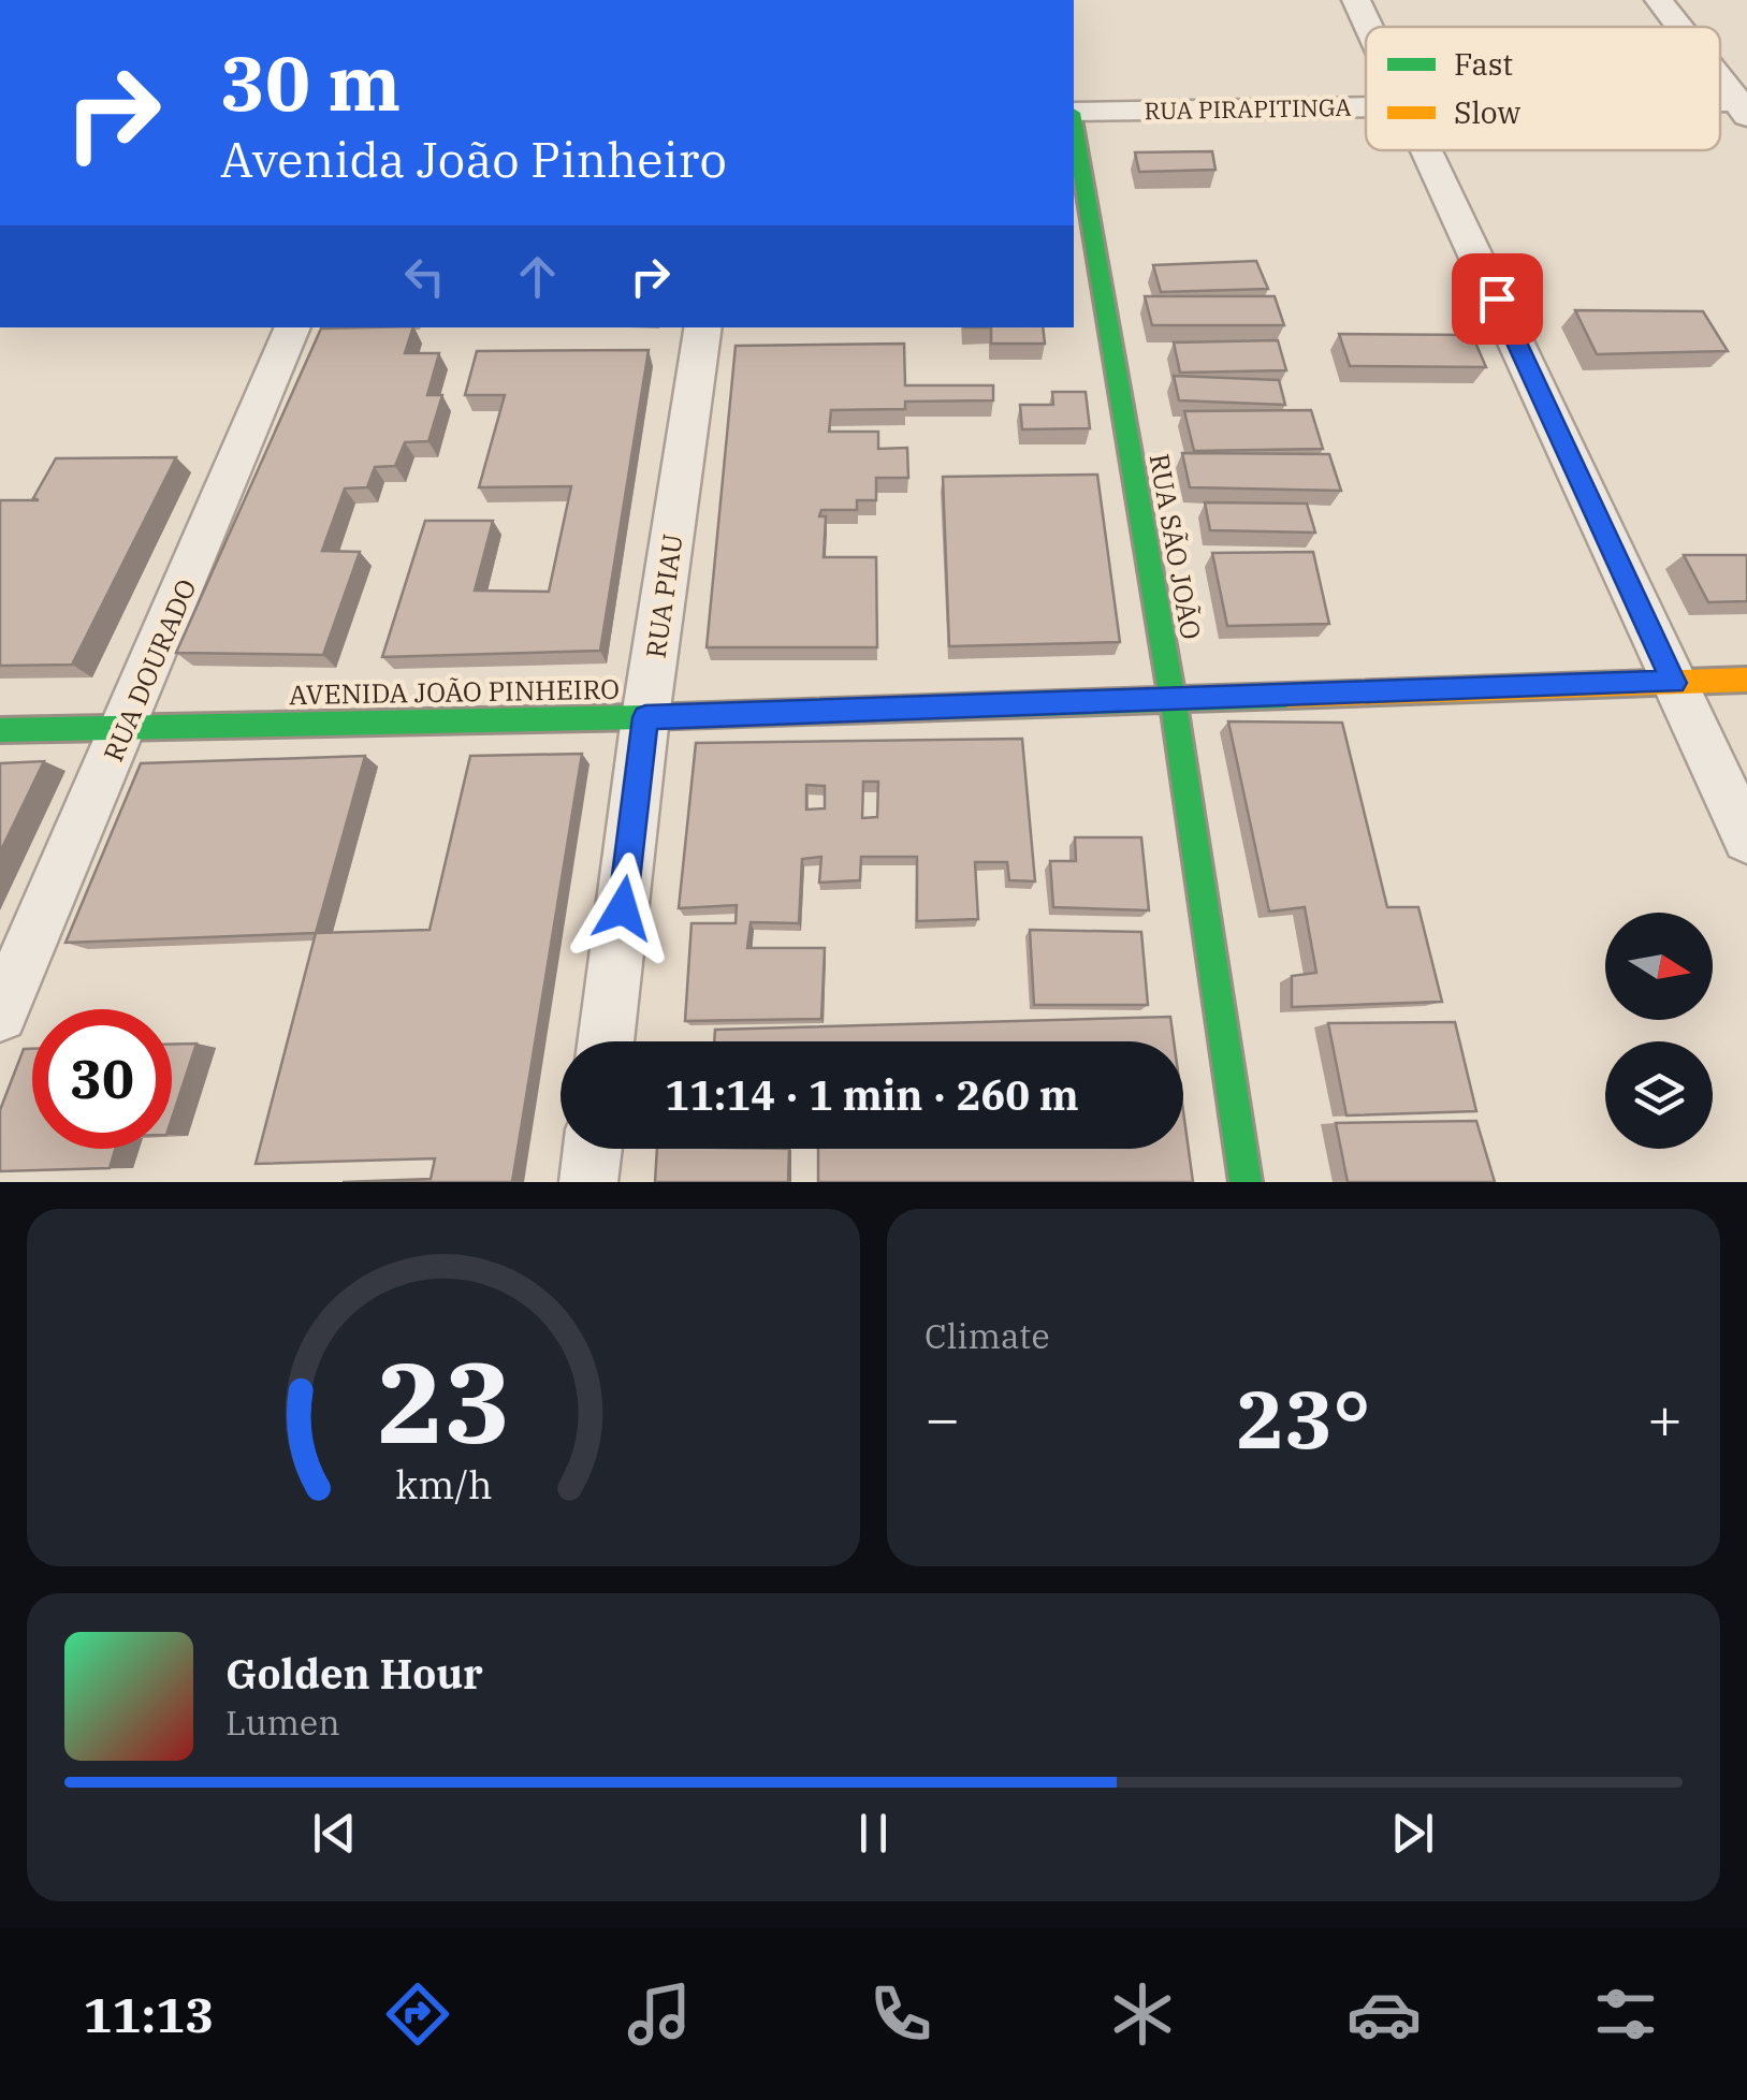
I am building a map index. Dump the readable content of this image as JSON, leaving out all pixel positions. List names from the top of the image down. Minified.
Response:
{"streets":{"street":["RUA PIRAPITINGA","RUA SÃO JOÃO","RUA PIAU","RUA DOURADO","AVENIDA JOÃO PINHEIRO"]},"crossings":[["RUA SÃO JOÃO","AVENIDA JOÃO PINHEIRO"],["RUA PIAU","AVENIDA JOÃO PINHEIRO"],["RUA DOURADO","AVENIDA JOÃO PINHEIRO"]],"legend":["Fast","Slow"],"north":"right","page":{"turn":["30 m","Avenida João Pinheiro"],"limit":"30","trip":"11:14 · 1 min · 260 m","tile":"Climate","heat":["−","23°","+"],"song":["Golden Hour","Lumen"],"tabs":"11:13","gauge":["23","km/h"]}}
